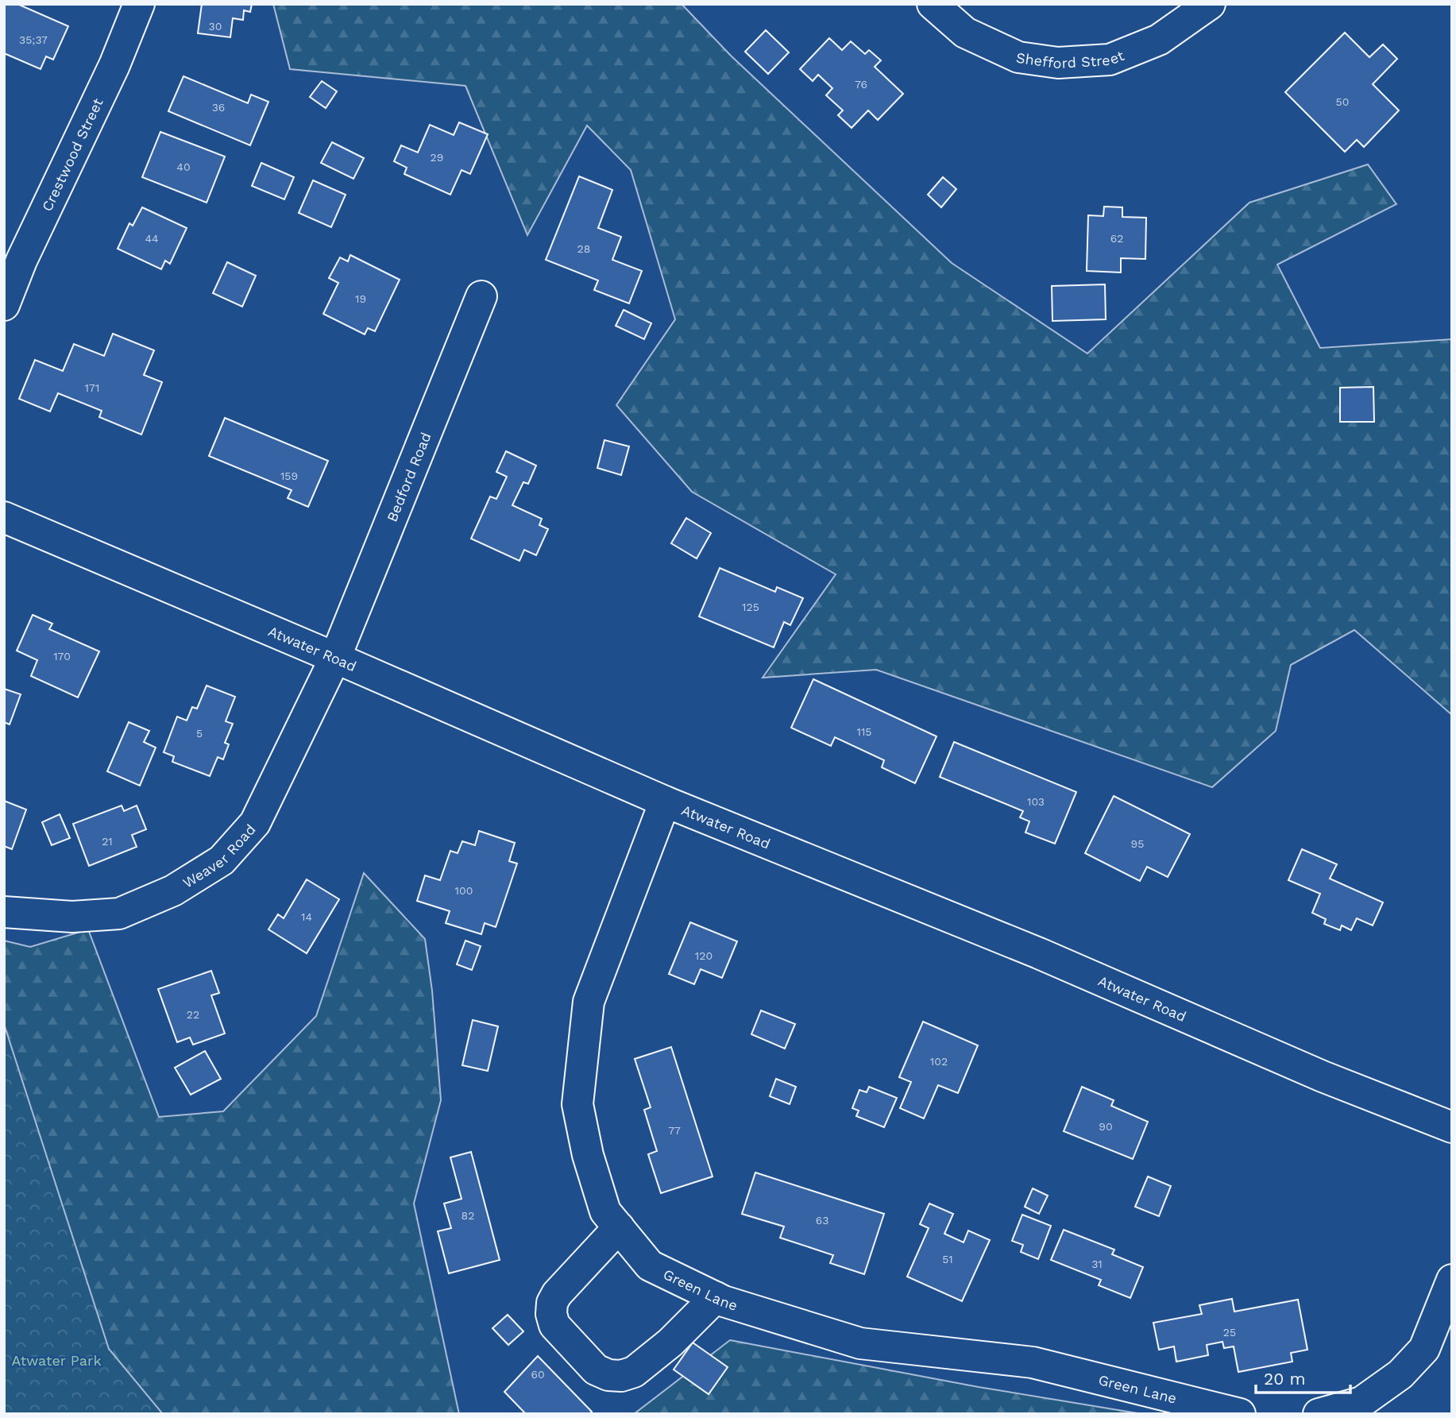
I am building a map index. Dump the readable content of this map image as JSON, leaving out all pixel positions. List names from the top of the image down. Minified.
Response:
{"streets":{"street":["Shefford Street","Crestwood Street","Bedford Road","Atwater Road","Weaver Road","Green Lane"]},"crossings":[["Bedford Road","Atwater Road"],["Bedford Road","Weaver Road"],["Atwater Road","Weaver Road"],["Atwater Road","Green Lane"]],"parks":["Atwater Park"],"house_numbers":["30","35;37","76","50","36","29","40","44","62","28","19","171","159","125","170","115","5","103","21","95","100","14","120","22","102","90","77","82","63","51","31","25","60"],"scale_bar":"20 m"}
